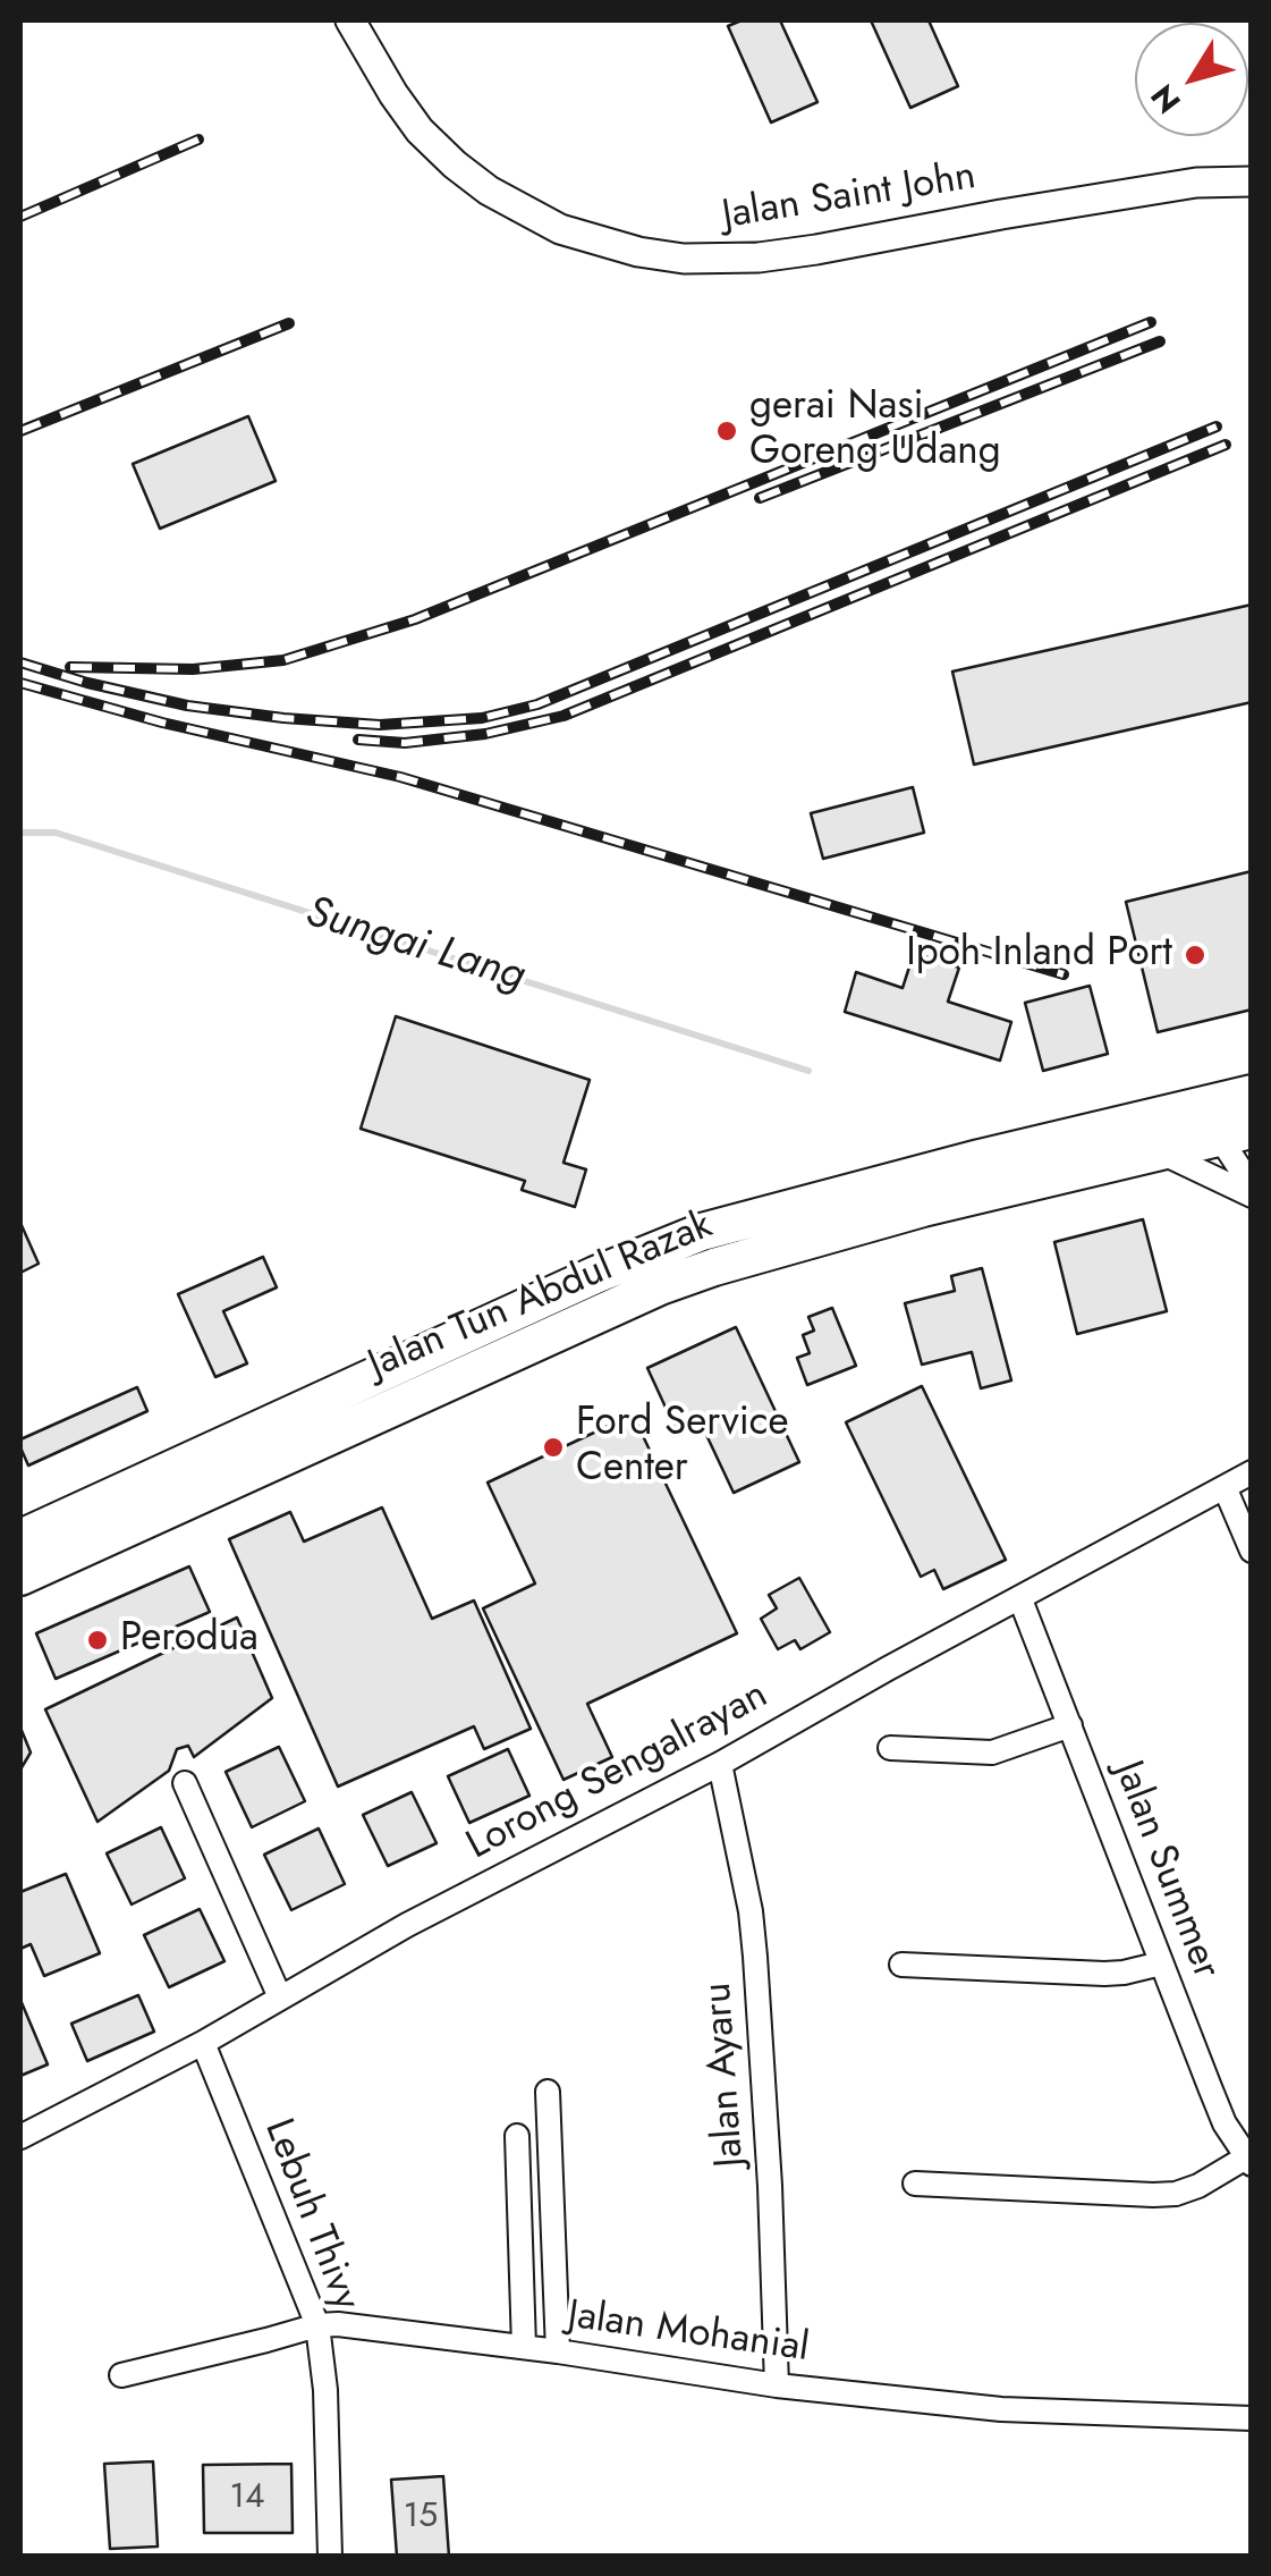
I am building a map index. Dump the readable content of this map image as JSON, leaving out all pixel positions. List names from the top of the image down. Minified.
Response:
{"streets":{"main road":["Jalan Tun Abdul Razak"],"street":["Jalan Saint John","Lorong Sengalrayan","Jalan Summer","Jalan Ayaru","Lebuh Thivy","Jalan Mohanial"]},"crossings":[["Lorong Sengalrayan","Jalan Summer"],["Lorong Sengalrayan","Jalan Ayaru"],["Lorong Sengalrayan","Lebuh Thivy"],["Jalan Ayaru","Jalan Mohanial"],["Lebuh Thivy","Jalan Mohanial"]],"water":["Sungai Lang"],"places":["gerai Nasi Goreng Udang","Ipoh Inland Port","Ford Service Center","Perodua"],"house_numbers":["14","15"],"north":"bottom left"}
